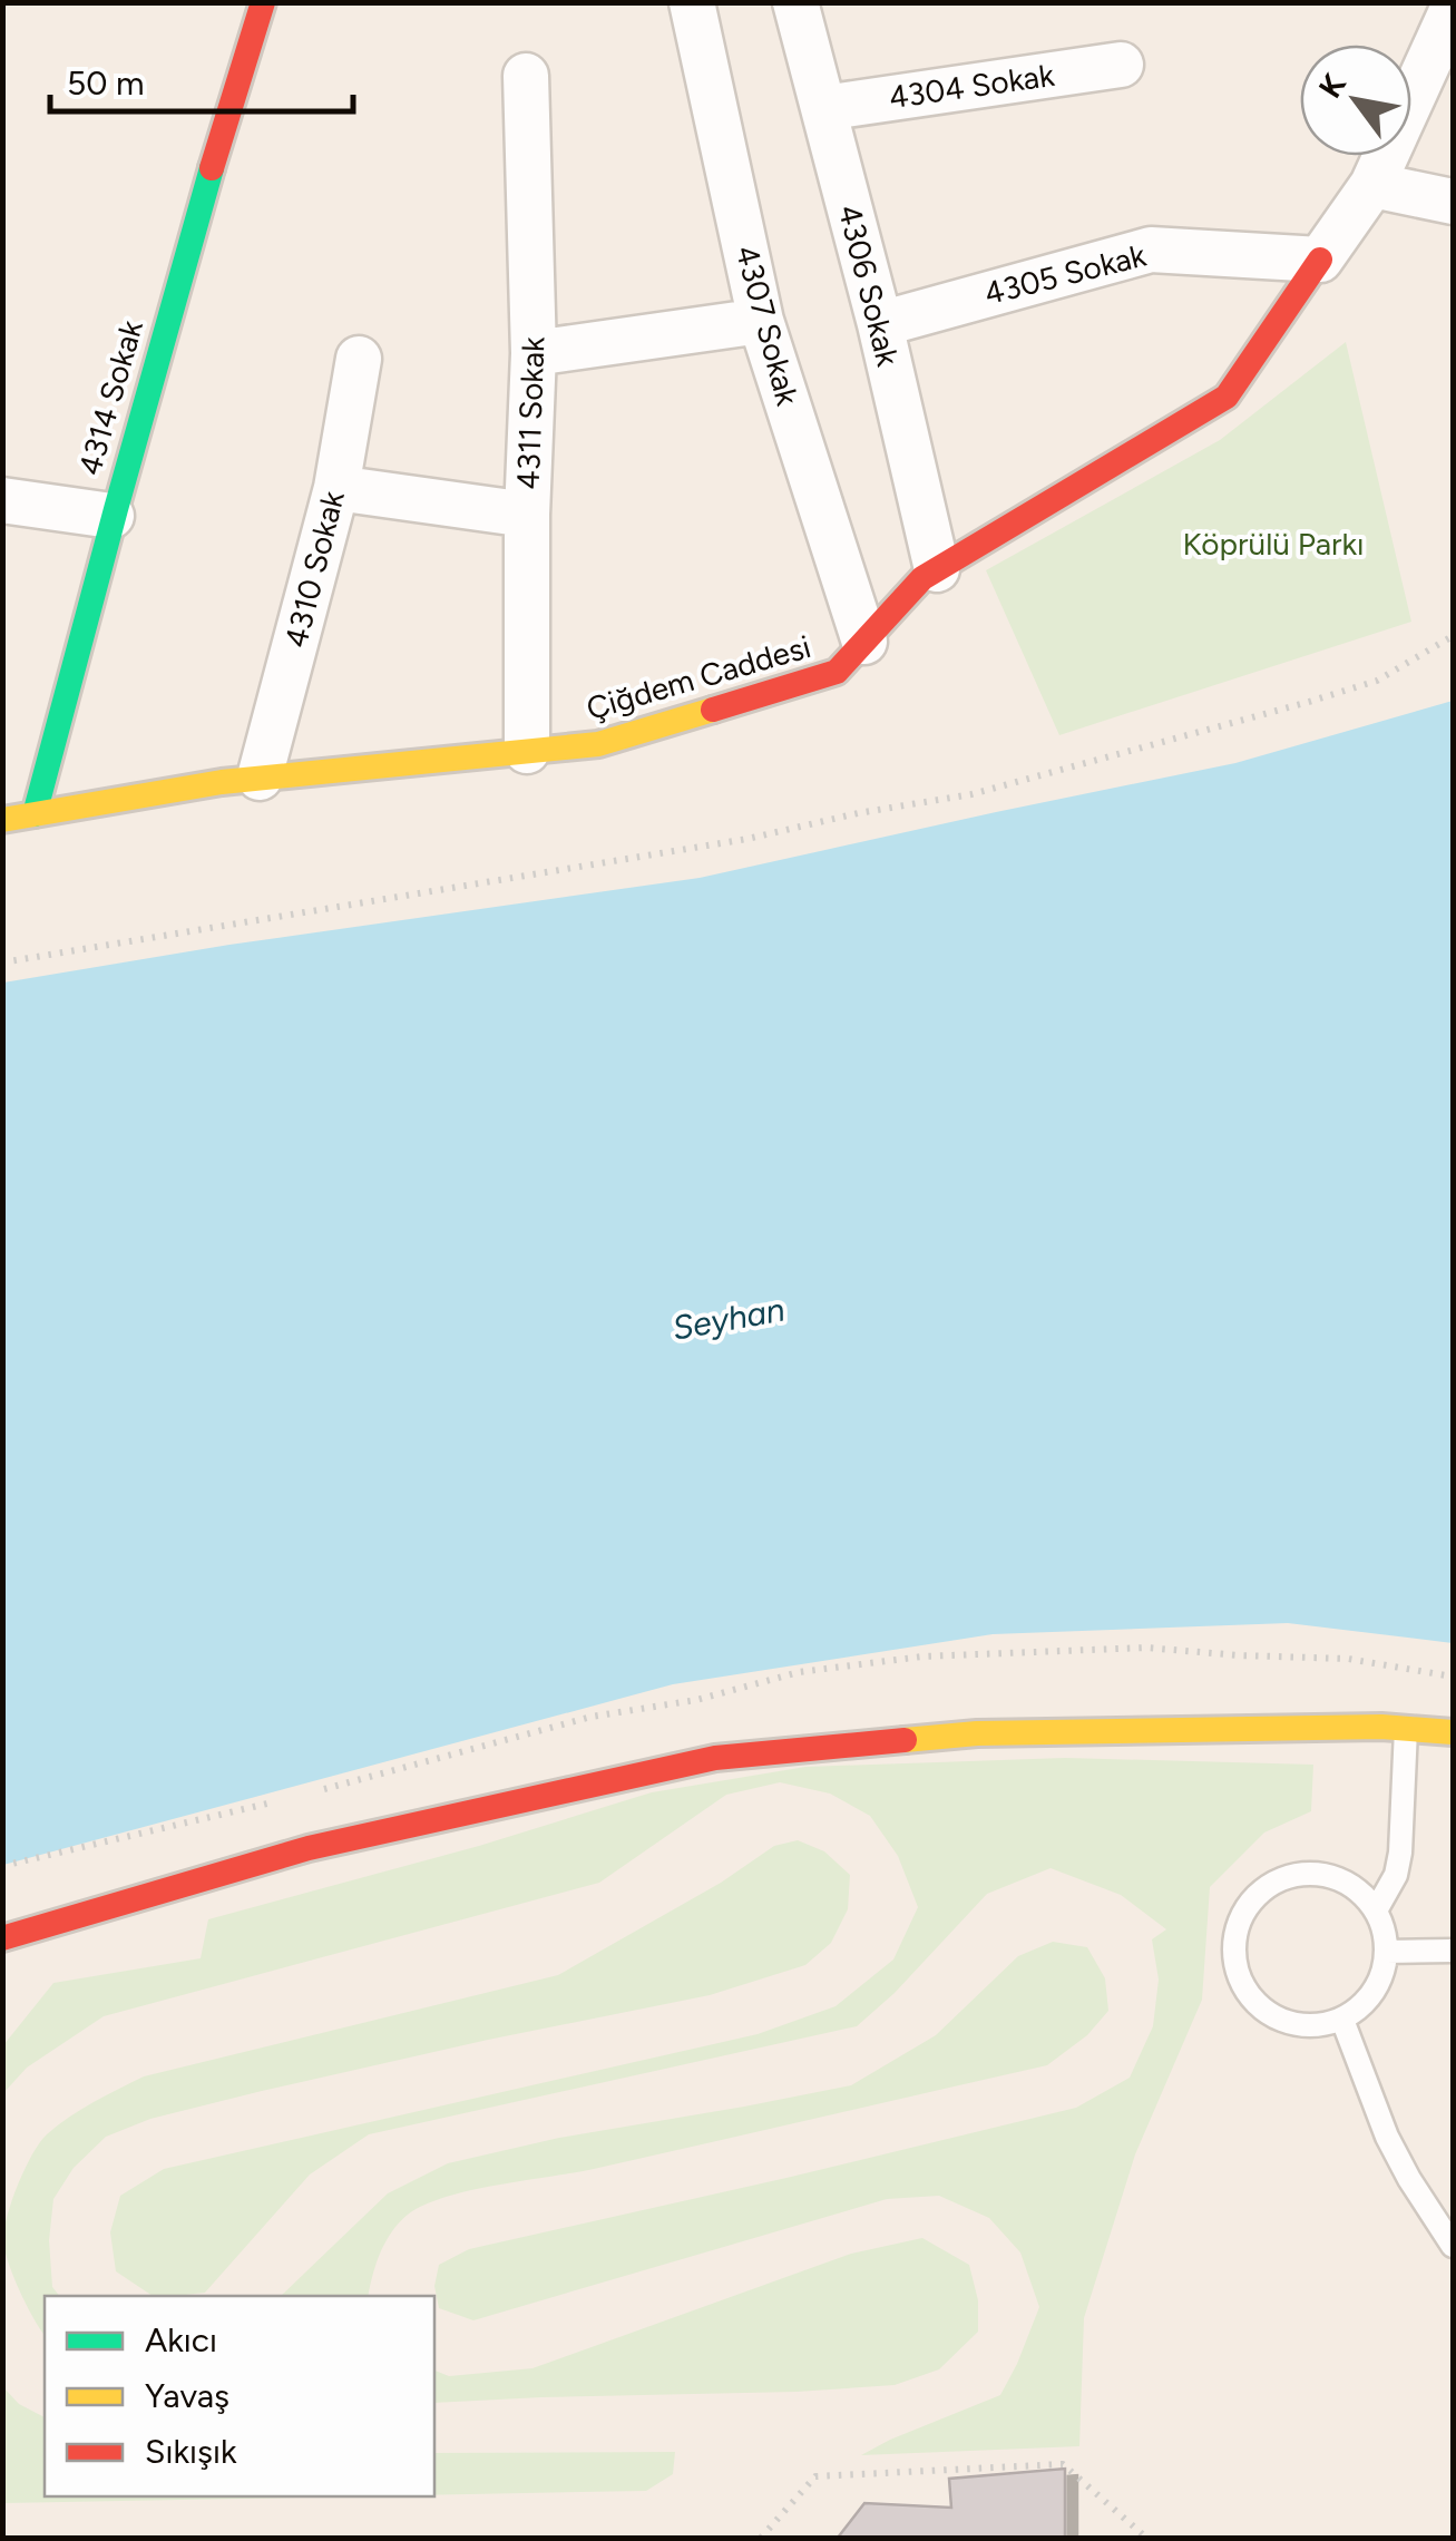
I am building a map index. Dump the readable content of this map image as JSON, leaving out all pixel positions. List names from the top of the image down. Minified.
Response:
{"streets":{"street":["4304 Sokak","4305 Sokak","4306 Sokak","4307 Sokak","4314 Sokak","4311 Sokak","4310 Sokak","Çiğdem Caddesi"]},"crossings":[["4304 Sokak","4306 Sokak"],["4305 Sokak","4306 Sokak"],["4305 Sokak","Çiğdem Caddesi"],["4306 Sokak","Çiğdem Caddesi"],["4307 Sokak","Çiğdem Caddesi"],["4314 Sokak","Çiğdem Caddesi"],["4311 Sokak","Çiğdem Caddesi"],["4310 Sokak","Çiğdem Caddesi"]],"water":["Seyhan"],"parks":["Köprülü Parkı"],"legend":["Akıcı","Yavaş","Sıkışık"],"scale_bar":"50 m","north":"top left"}
